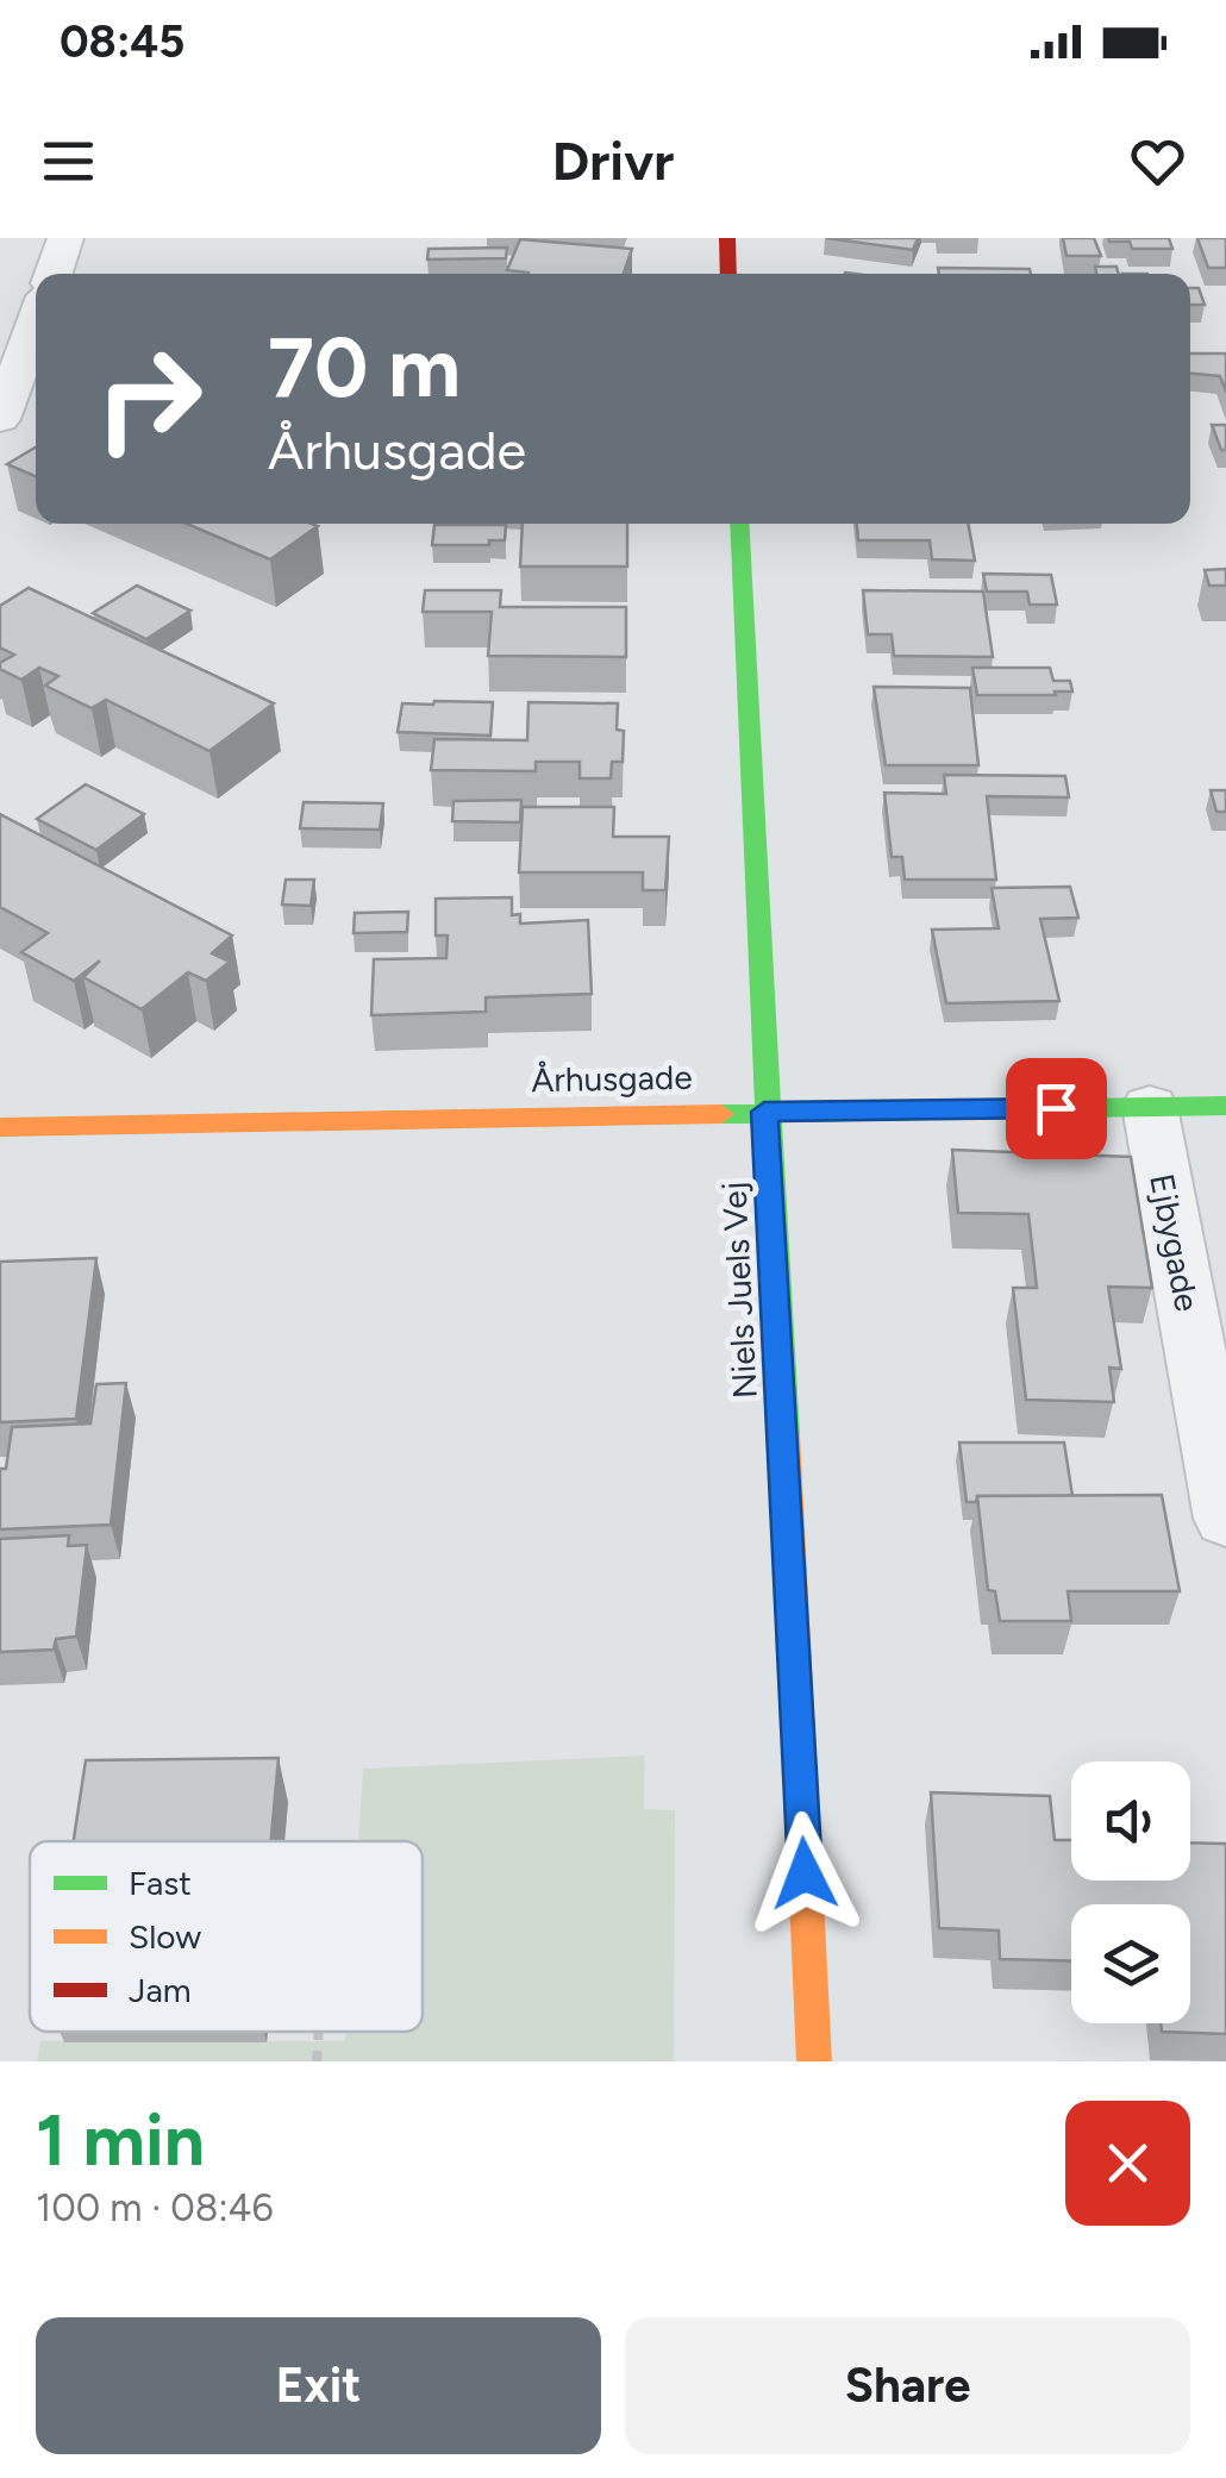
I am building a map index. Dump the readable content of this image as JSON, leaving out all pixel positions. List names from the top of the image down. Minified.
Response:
{"streets":{"street":["Århusgade","Ejbygade","Niels Juels Vej"]},"crossings":[["Århusgade","Ejbygade"],["Århusgade","Niels Juels Vej"]],"legend":["Fast","Slow","Jam"],"page":{"status":"08:45","header":"Drivr","turn":["70 m","Århusgade"],"heading":["1 min","100 m · 08:46"],"buttons":["Exit","Share"]}}
